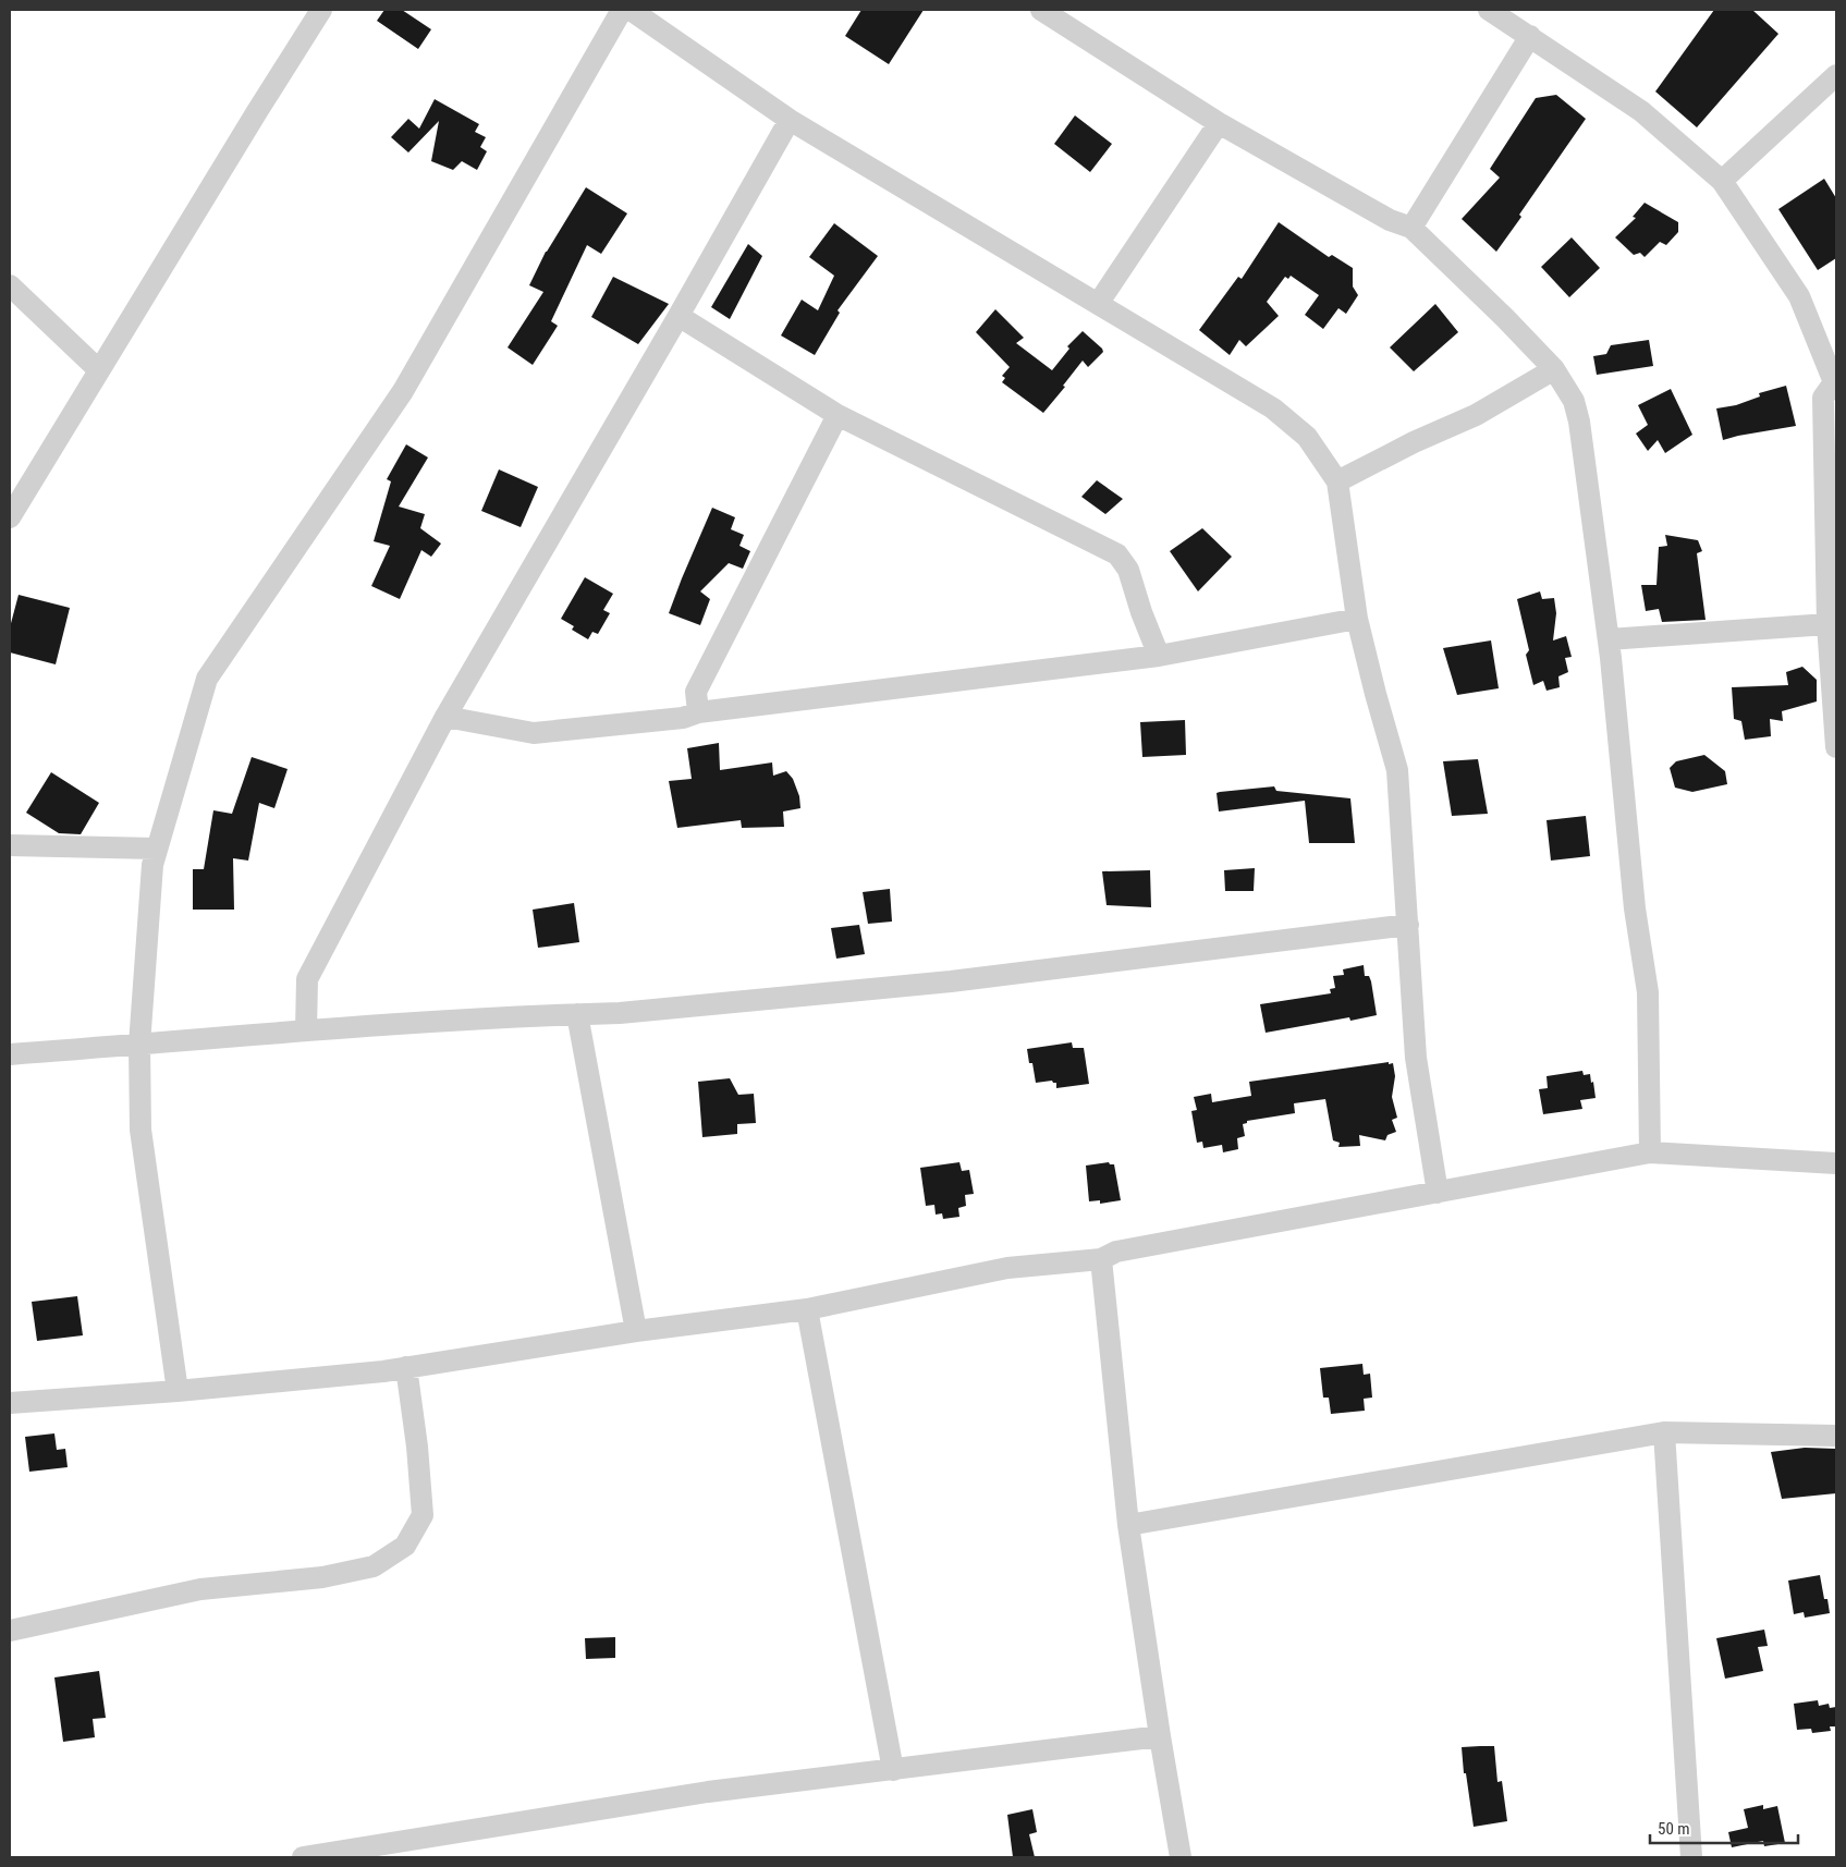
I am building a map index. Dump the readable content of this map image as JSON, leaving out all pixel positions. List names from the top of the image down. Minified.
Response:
{"scale_bar":"50 m"}
